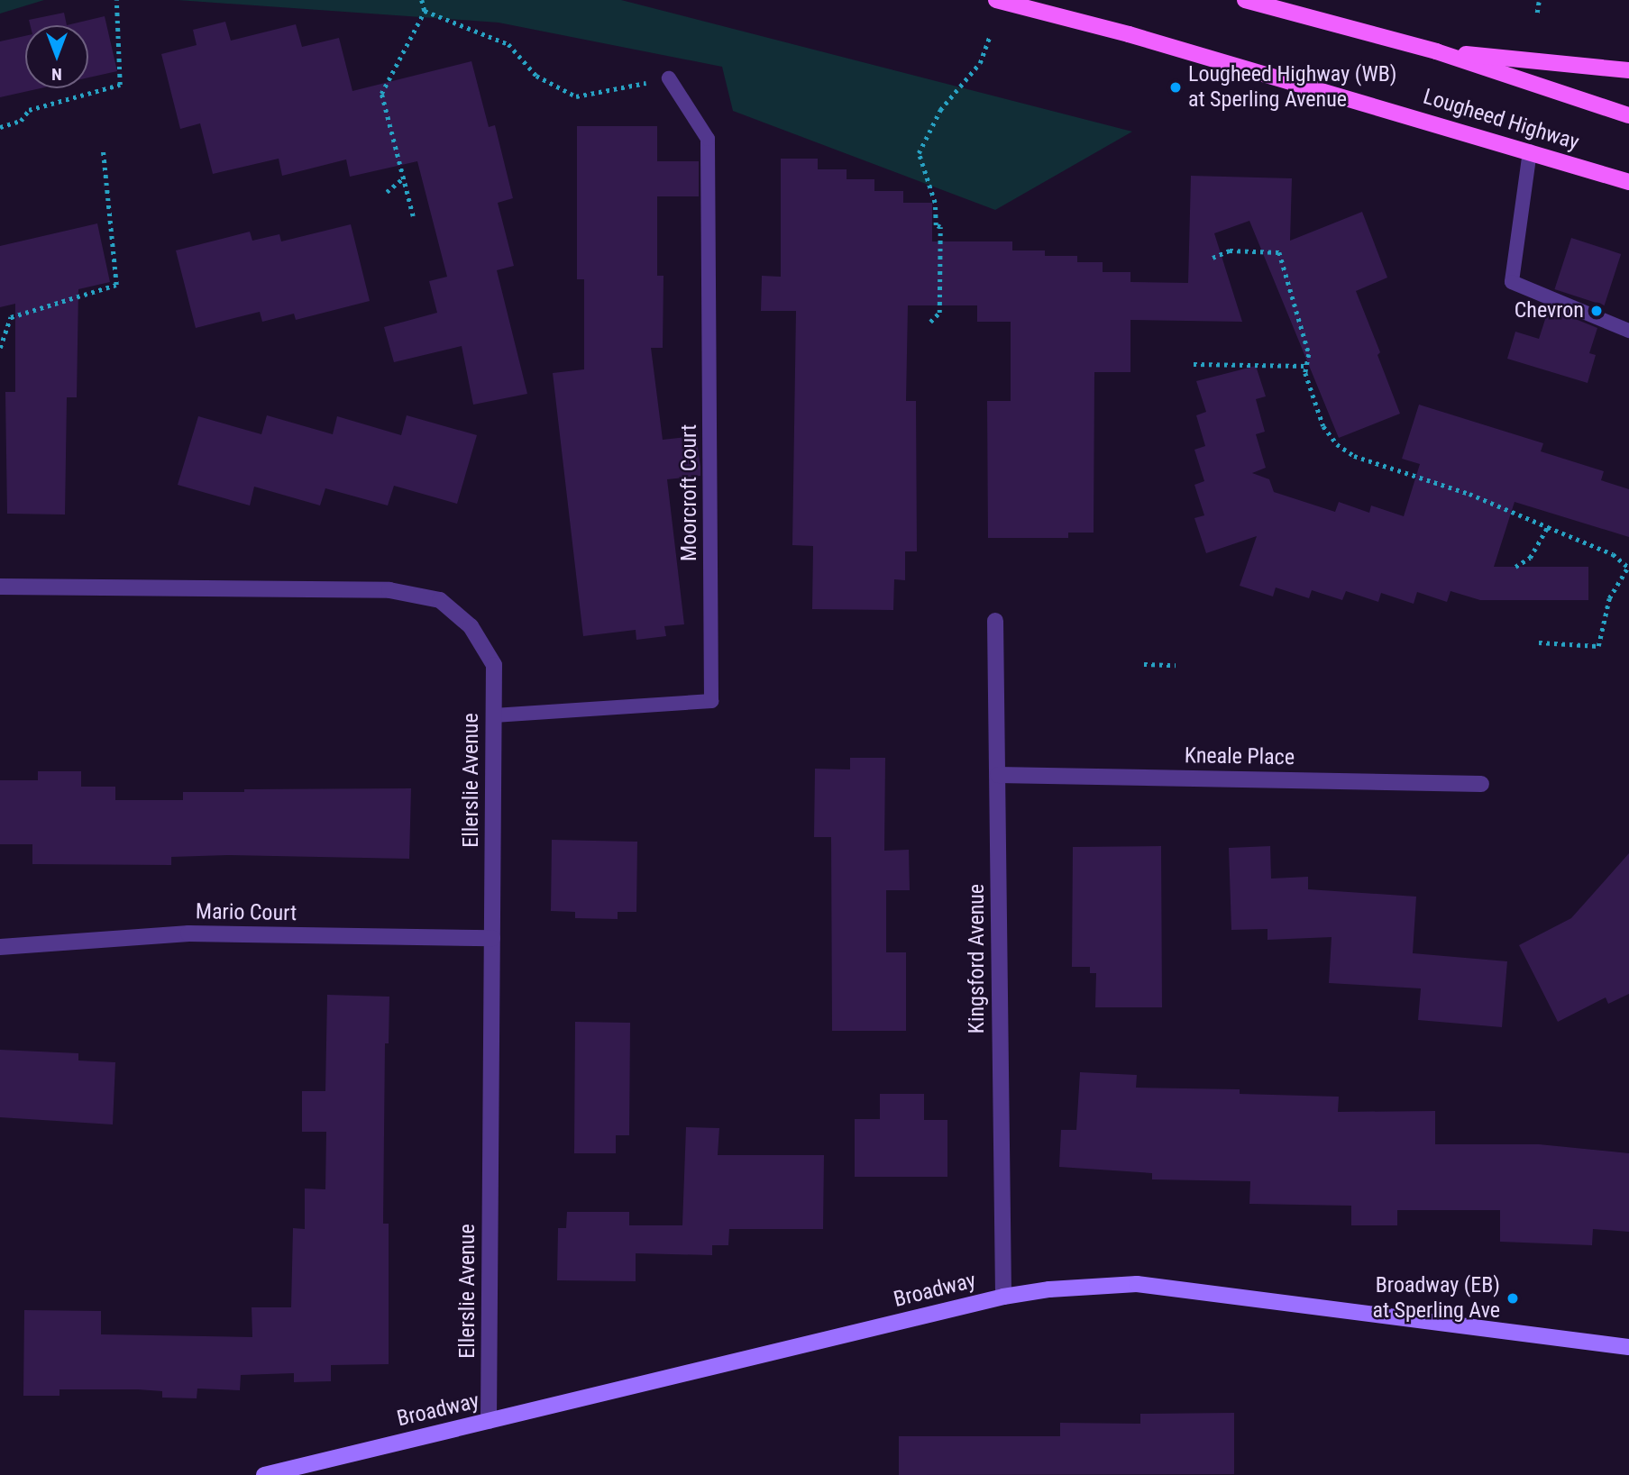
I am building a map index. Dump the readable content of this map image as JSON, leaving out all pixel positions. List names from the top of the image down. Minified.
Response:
{"streets":{"main road":["Lougheed Highway"],"street":["Kneale Place","Ellerslie Avenue","Mario Court","Kingsford Avenue","Broadway"],"lane":["Moorcroft Court"]},"crossings":[["Moorcroft Court","Ellerslie Avenue"],["Kneale Place","Kingsford Avenue"],["Ellerslie Avenue","Mario Court"],["Ellerslie Avenue","Broadway"],["Kingsford Avenue","Broadway"]],"places":["Lougheed Highway (WB) at Sperling Avenue","Chevron","Broadway (EB) at Sperling Ave"],"north":"bottom"}
